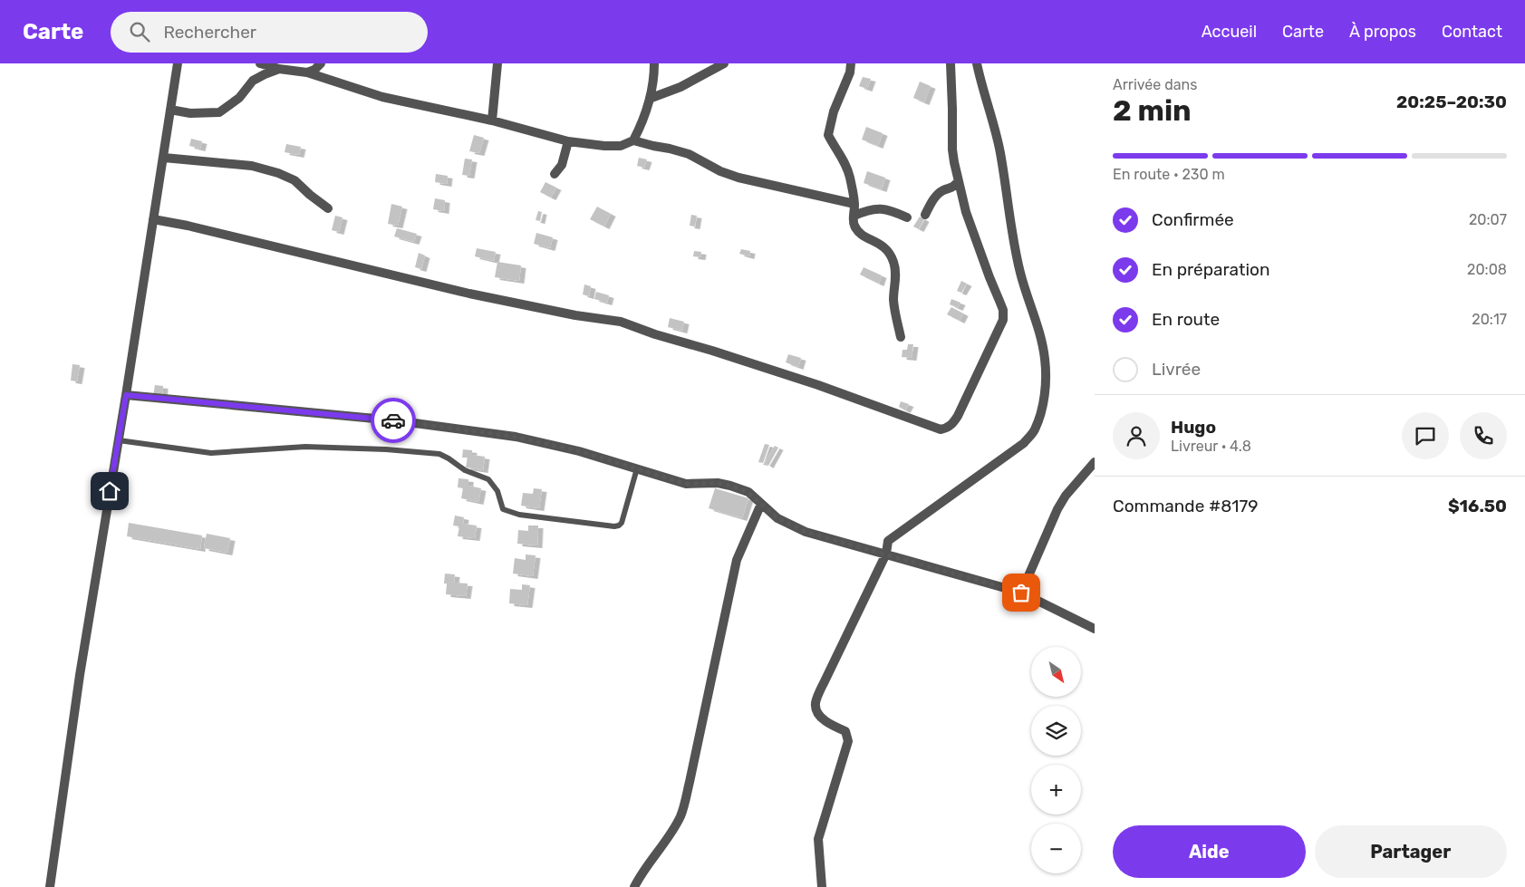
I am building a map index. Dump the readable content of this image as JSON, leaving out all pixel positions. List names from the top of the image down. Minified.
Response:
{"north":"bottom right","page":{"header":"Carte","search":"Rechercher","nav":["Accueil","Carte","À propos","Contact"],"heading":["2 min","Arrivée dans","20:25–20:30"],"panel":["Hugo","Livreur · 4.8","Commande #8179","$16.50"],"bar":"En route · 230 m","list":[["Confirmée","20:07"],["En préparation","20:08"],["En route","20:17"],"Livrée"],"map_buttons":["+","−"],"buttons":["Aide","Partager"]}}
